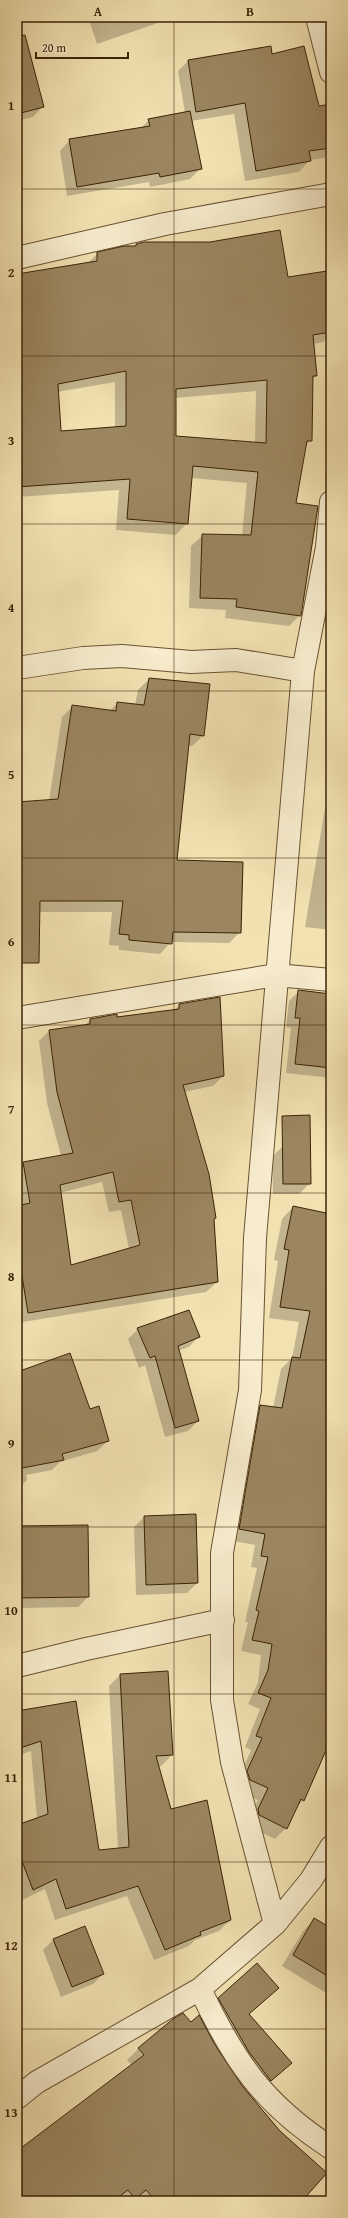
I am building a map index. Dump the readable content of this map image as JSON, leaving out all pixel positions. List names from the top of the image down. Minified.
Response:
{"scale_bar":"20 m","grid":{"columns":["A","B"],"rows":["1","2","3","4","5","6","7","8","9","10","11","12","13"]}}
